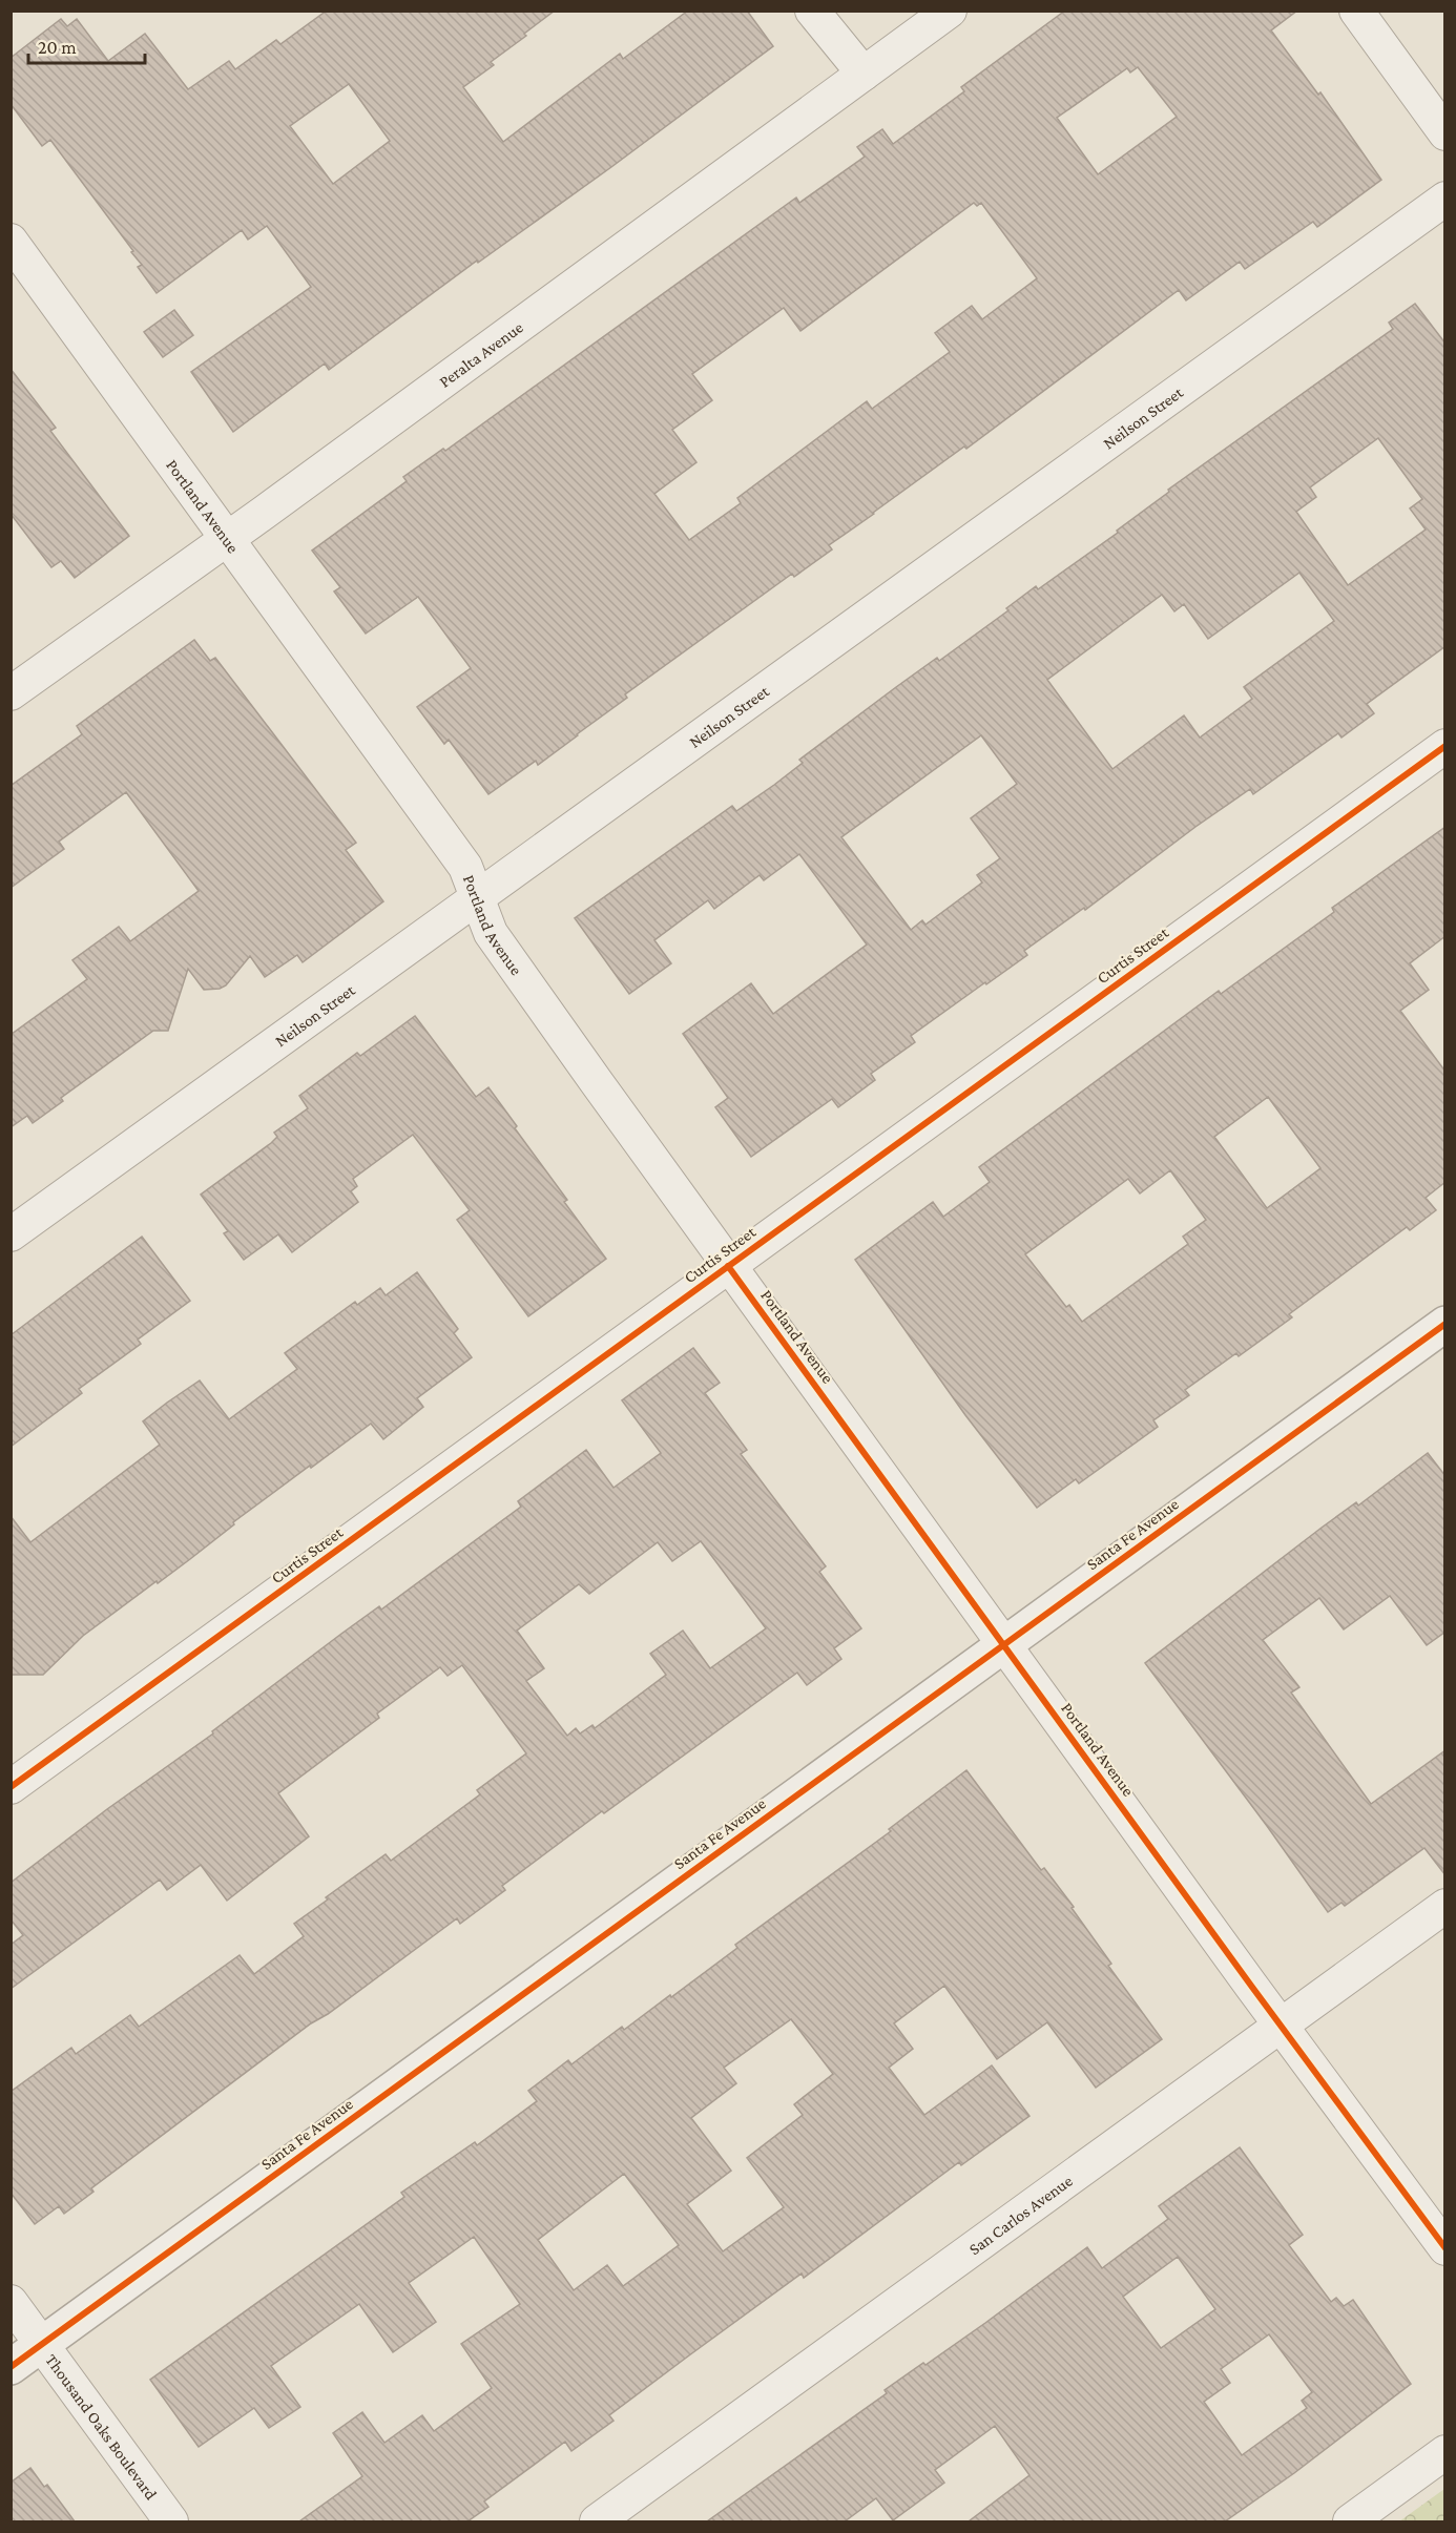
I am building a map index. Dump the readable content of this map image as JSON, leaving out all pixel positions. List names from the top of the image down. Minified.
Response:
{"streets":{"street":["Peralta Avenue","Neilson Street","Portland Avenue","Curtis Street","Santa Fe Avenue","San Carlos Avenue","Thousand Oaks Boulevard"]},"crossings":[["Peralta Avenue","Portland Avenue"],["Neilson Street","Portland Avenue"],["Portland Avenue","Curtis Street"],["Portland Avenue","Santa Fe Avenue"],["Portland Avenue","San Carlos Avenue"],["Santa Fe Avenue","Thousand Oaks Boulevard"]],"scale_bar":"20 m"}
